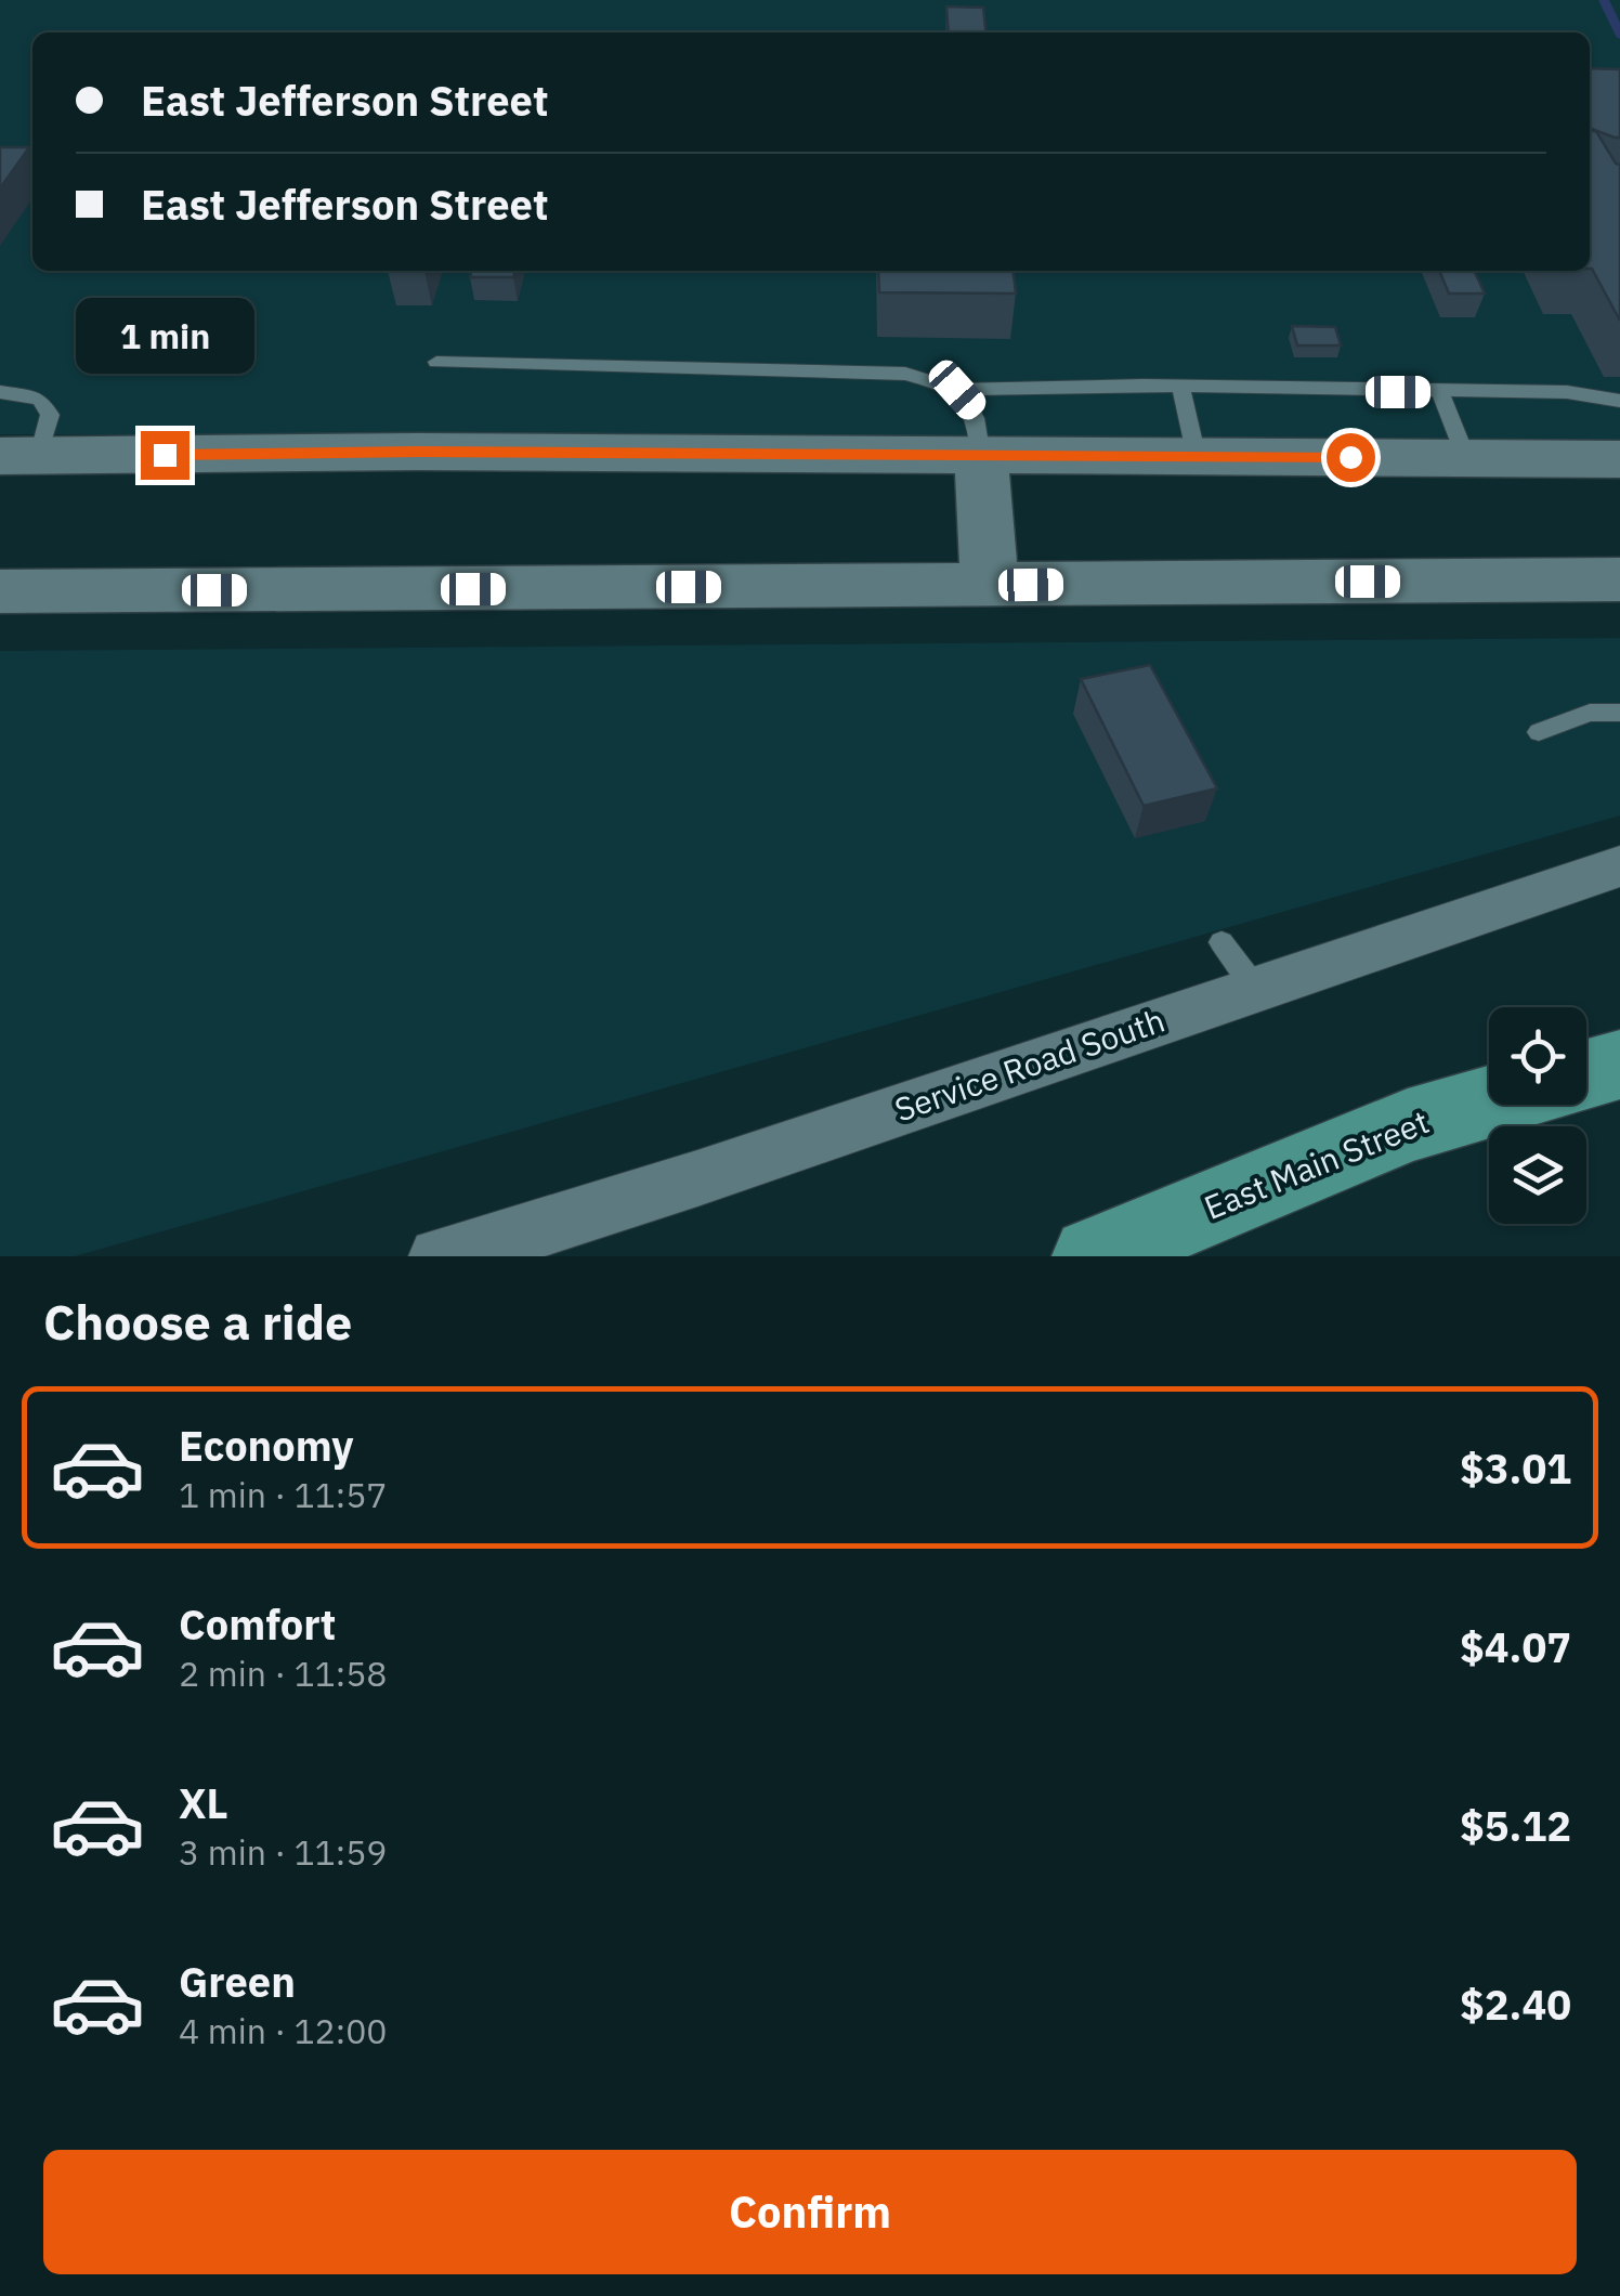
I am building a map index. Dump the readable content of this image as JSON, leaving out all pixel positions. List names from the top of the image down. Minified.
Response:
{"streets":{"main road":["East Main Street"],"street":["Service Road South"]},"page":{"banner":["East Jefferson Street","East Jefferson Street"],"bubble":"1 min","heading":"Choose a ride","list":[{"name":"Economy","note":"1 min · 11:57","value":"$3.01"},{"name":"Comfort","note":"2 min · 11:58","value":"$4.07"},{"name":"XL","note":"3 min · 11:59","value":"$5.12"},{"name":"Green","note":"4 min · 12:00","value":"$2.40"}],"buttons":"Confirm"}}
